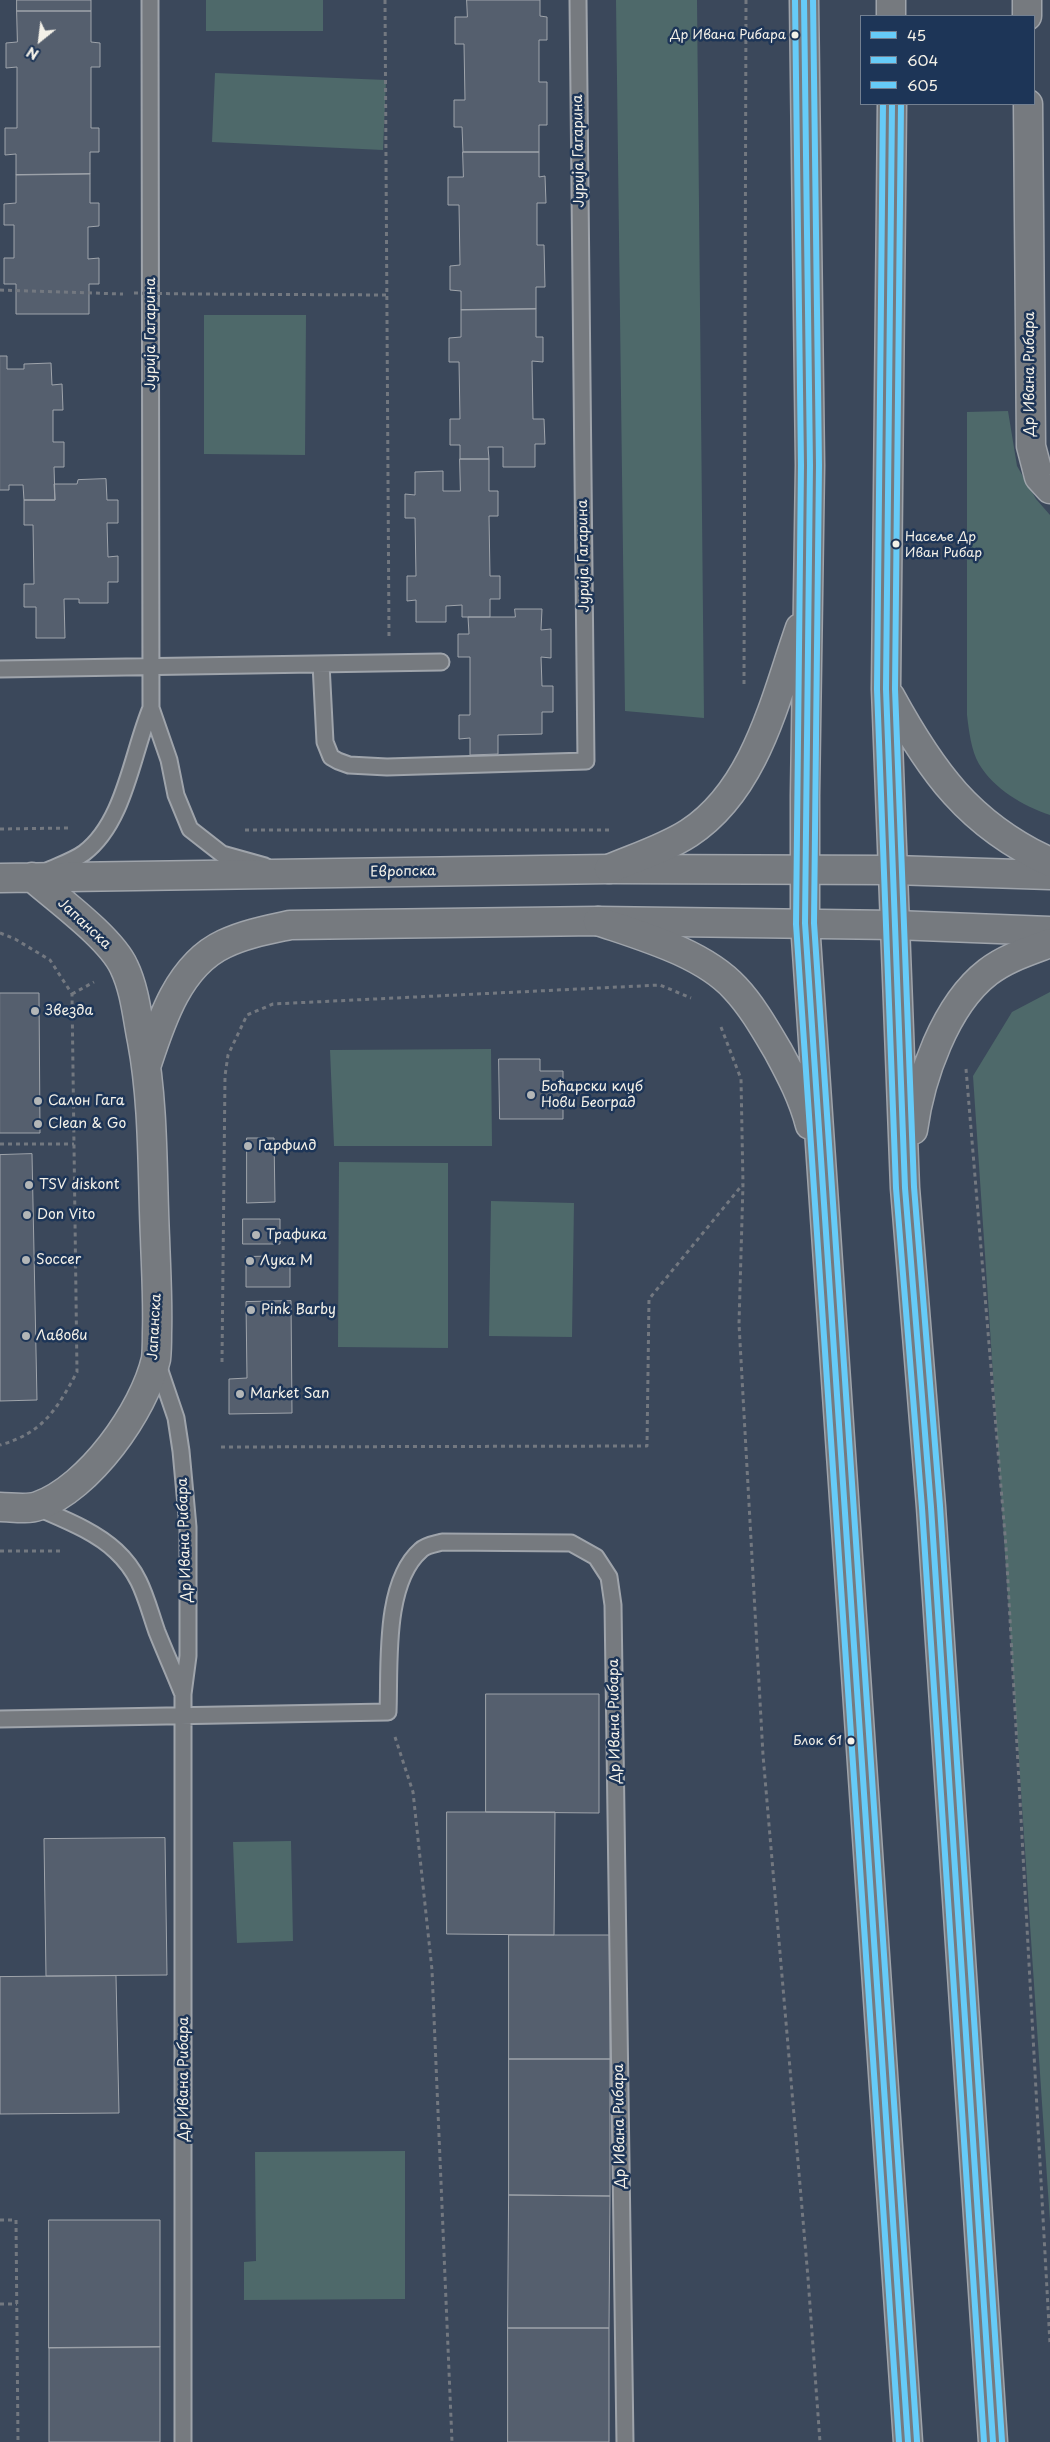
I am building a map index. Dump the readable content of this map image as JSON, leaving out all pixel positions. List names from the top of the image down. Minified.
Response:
{"streets":{"main road":["Др Ивана Рибара","Европска","Јапанска"],"lane":["Јурија Гагарина"]},"crossings":[["Јурија Гагарина","Европска"],["Јурија Гагарина","Јапанска"],["Др Ивана Рибара","Јапанска"],["Европска","Јапанска"]],"places":["Др Ивана Рибара","Насеље Др Иван Рибар","Звезда","Боћарски клуб Нови Београд","Салон Гага","Clean & Go","Гарфилд","TSV diskont","Don Vito","Трафика","Soccer","Лука М","Pink Barby","Лавови","Market San","Блок 61"],"lines":["transit line 45","transit line 604","transit line 605"],"legend":["45","604","605"],"north":"bottom left"}
